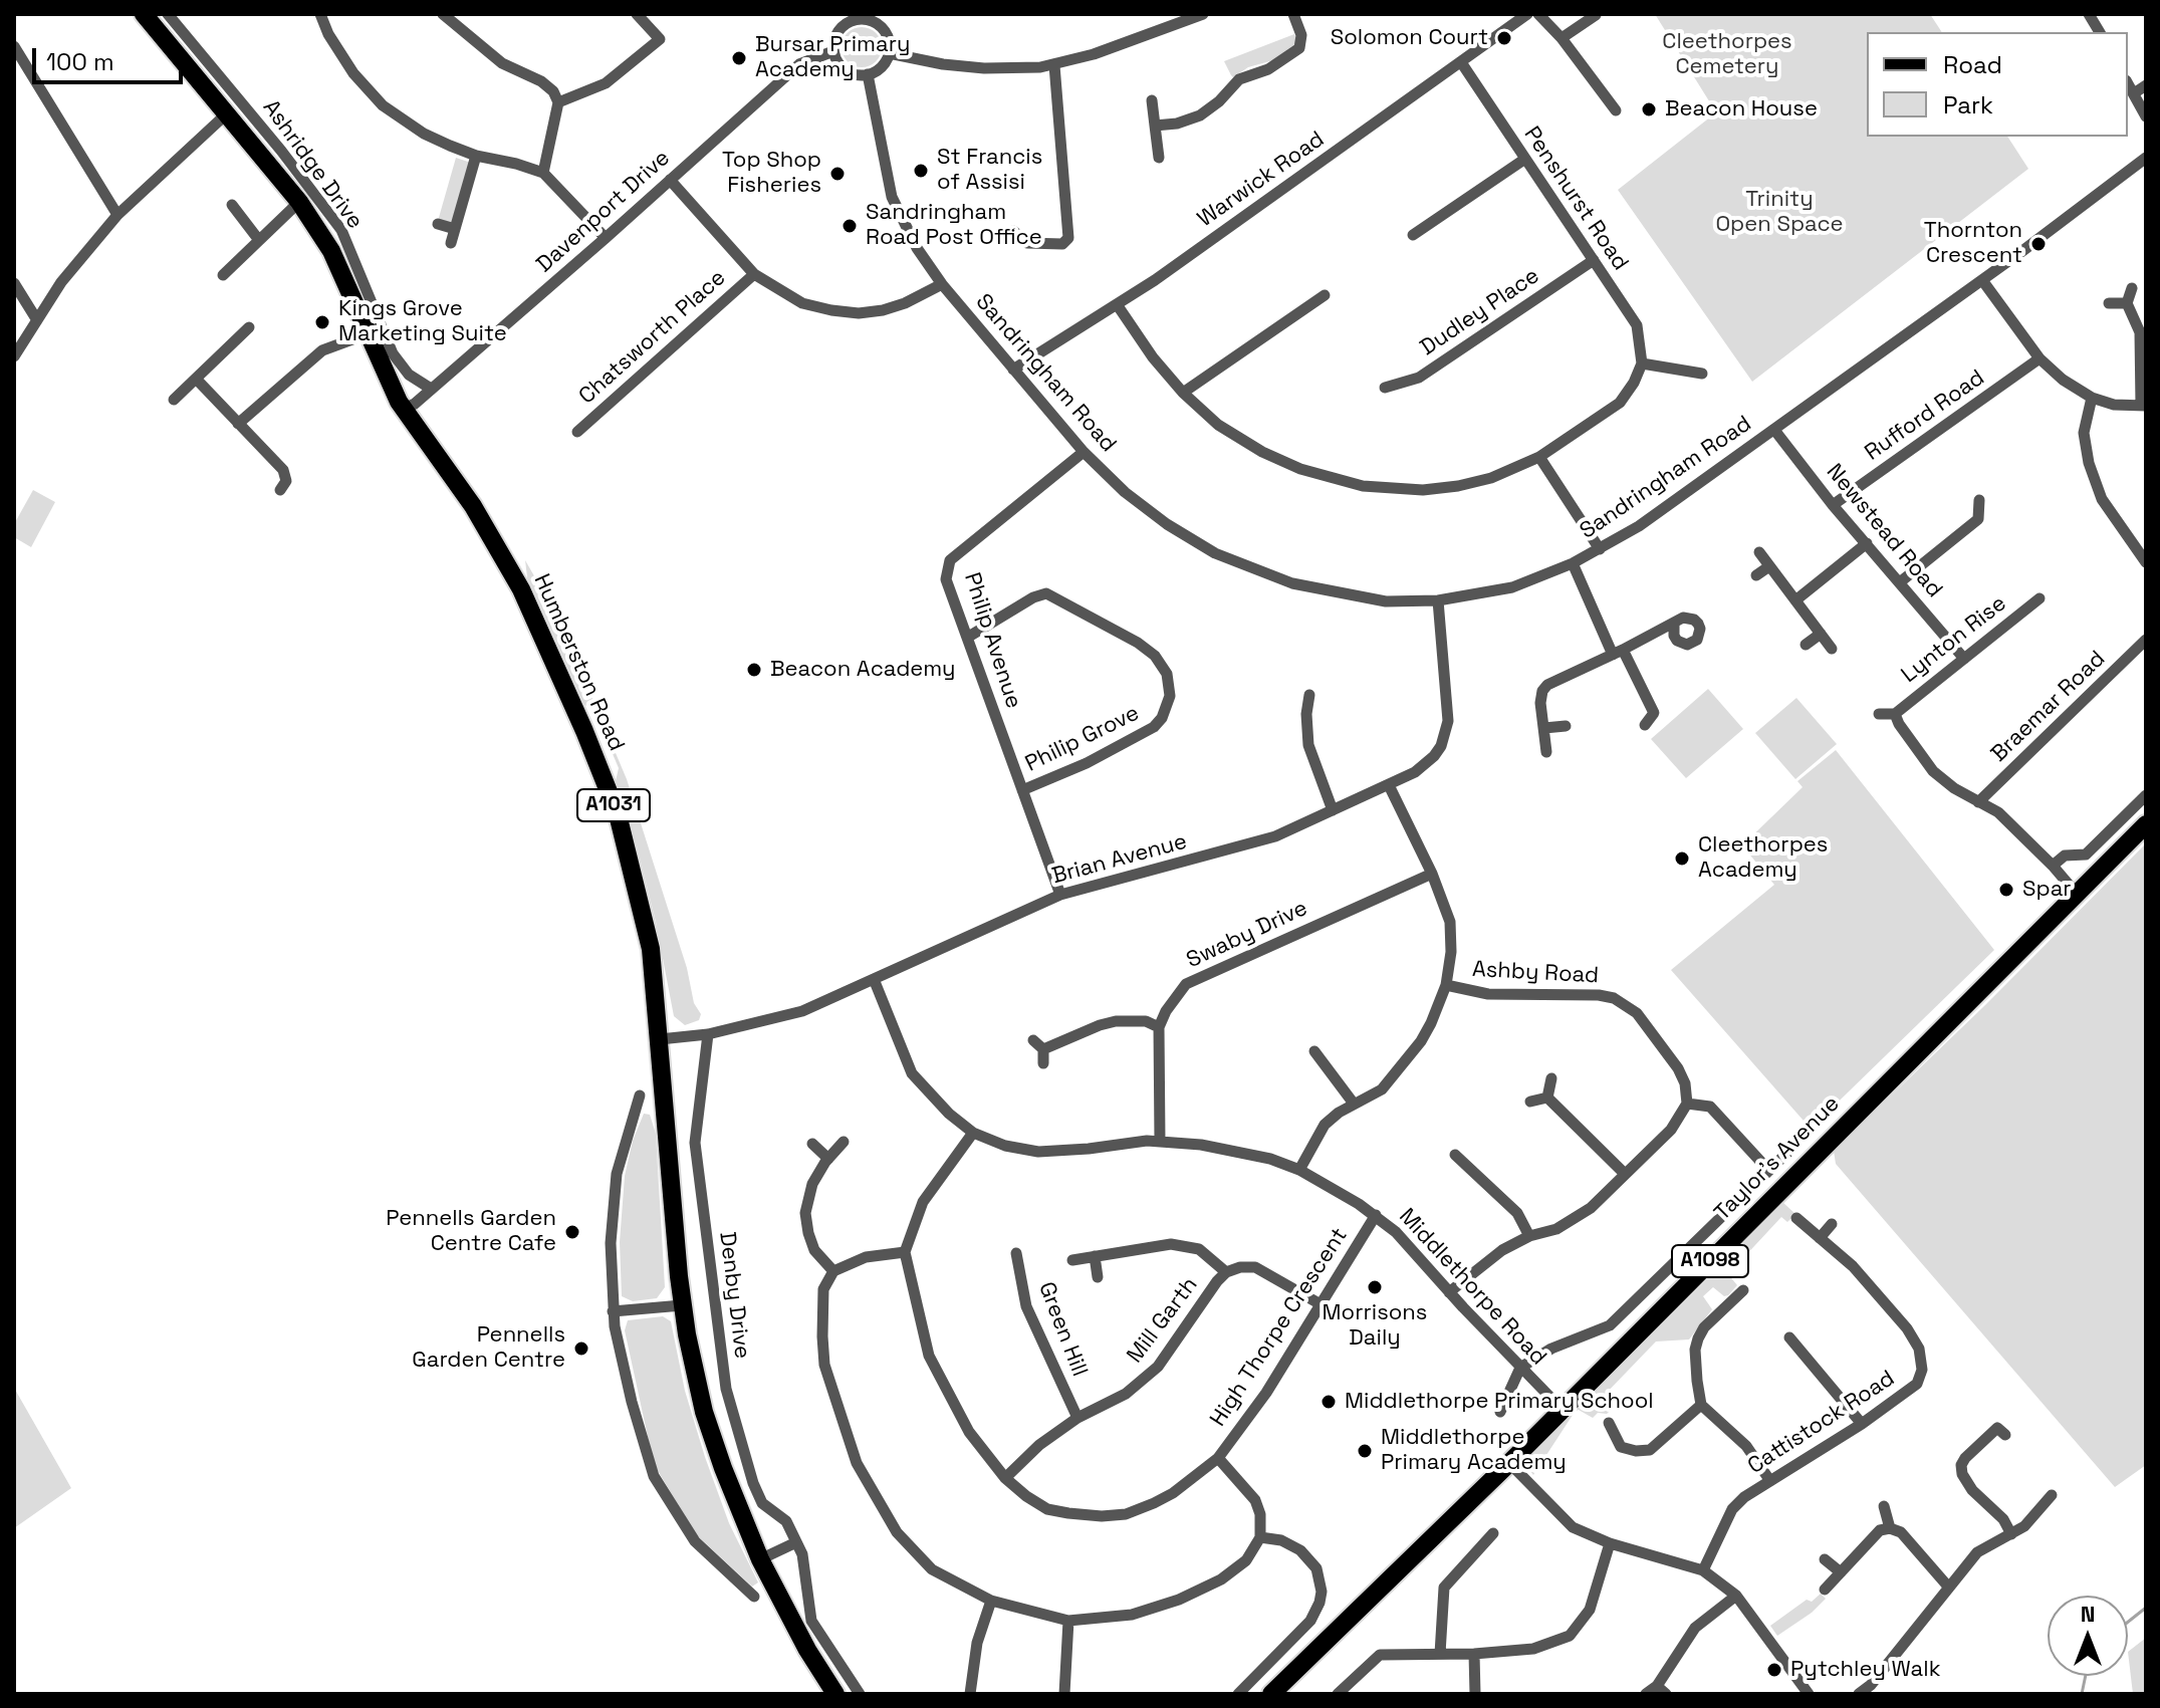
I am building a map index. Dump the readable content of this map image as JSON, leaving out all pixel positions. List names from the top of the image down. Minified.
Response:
{"streets":{"main road":["Humberston Road","A1031","Taylor's Avenue","A1098"],"street":["Ashridge Drive","Warwick Road","Penshurst Road","Davenport Drive","Dudley Place","Chatsworth Place","Sandringham Road","Rufford Road","Newstead Road","Lynton Rise","Philip Avenue","Braemar Road","Philip Grove","Brian Avenue","Swaby Drive","Ashby Road","Middlethorpe Road","Denby Drive","Mill Garth","High Thorpe Crescent","Green Hill","Cattistock Road"]},"crossings":[["Ashridge Drive","Davenport Drive"],["Ashridge Drive","Humberston Road"],["Warwick Road","Penshurst Road"],["Warwick Road","Sandringham Road"],["Penshurst Road","Dudley Place"],["Davenport Drive","Sandringham Road"],["Davenport Drive","Humberston Road"],["Sandringham Road","Newstead Road"],["Sandringham Road","Philip Avenue"],["Sandringham Road","Brian Avenue"],["Rufford Road","Newstead Road"],["Newstead Road","Lynton Rise"],["Lynton Rise","Braemar Road"],["Lynton Rise","Taylor's Avenue"],["Philip Avenue","Philip Grove"],["Philip Avenue","Brian Avenue"],["Humberston Road","Brian Avenue"],["Brian Avenue","Middlethorpe Road"],["Brian Avenue","Denby Drive"],["Taylor's Avenue","Middlethorpe Road"],["Middlethorpe Road","High Thorpe Crescent"],["Mill Garth","High Thorpe Crescent"],["Mill Garth","Green Hill"]],"parks":["Cleethorpes Cemetery","Trinity Open Space"],"places":["Solomon Court","Bursar Primary Academy","Beacon House","St Francis of Assisi","Top Shop Fisheries","Sandringham Road Post Office","Thornton Crescent","Kings Grove Marketing Suite","Beacon Academy","Cleethorpes Academy","Spar","Pennells Garden Centre Cafe","Morrisons Daily","Pennells Garden Centre","Middlethorpe Primary School","Middlethorpe Primary Academy","Pytchley Walk"],"legend":["Road","Park"],"scale_bar":"100 m","north":"top"}
